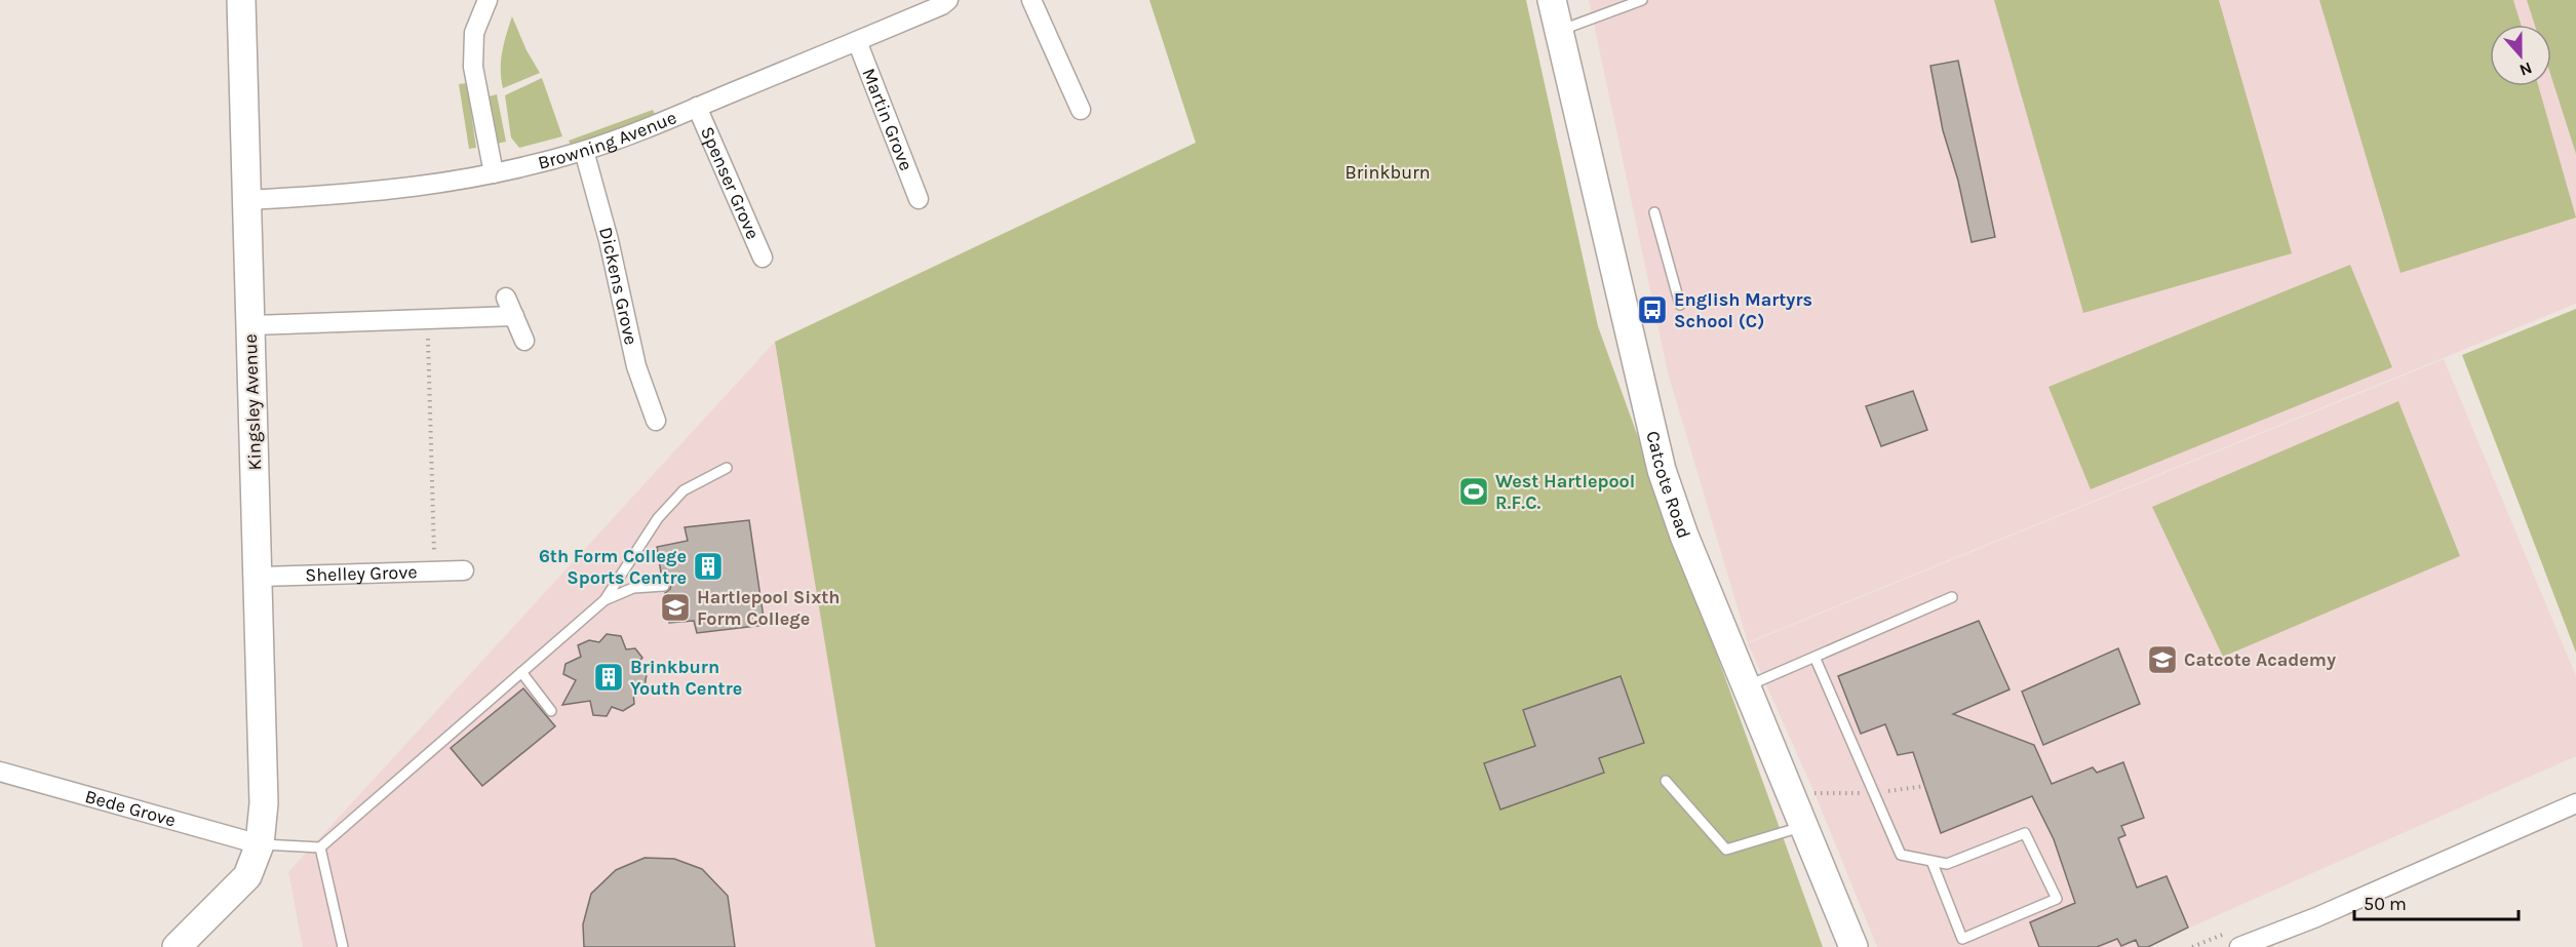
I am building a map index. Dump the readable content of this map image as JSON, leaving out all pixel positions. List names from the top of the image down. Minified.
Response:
{"streets":{"street":["Martin Grove","Browning Avenue","Spenser Grove","Dickens Grove","Kingsley Avenue","Catcote Road","Shelley Grove","Bede Grove"]},"crossings":[["Martin Grove","Browning Avenue"],["Browning Avenue","Spenser Grove"],["Browning Avenue","Dickens Grove"],["Browning Avenue","Kingsley Avenue"],["Kingsley Avenue","Shelley Grove"],["Kingsley Avenue","Bede Grove"]],"parks":["Brinkburn"],"places":{"bus stop":["English Martyrs School (C)"],"sports":["West Hartlepool R.F.C."],"building":["6th Form College Sports Centre","Brinkburn Youth Centre"],"school or university":["Hartlepool Sixth Form College","Catcote Academy"]},"scale_bar":"50 m","north":"bottom"}
